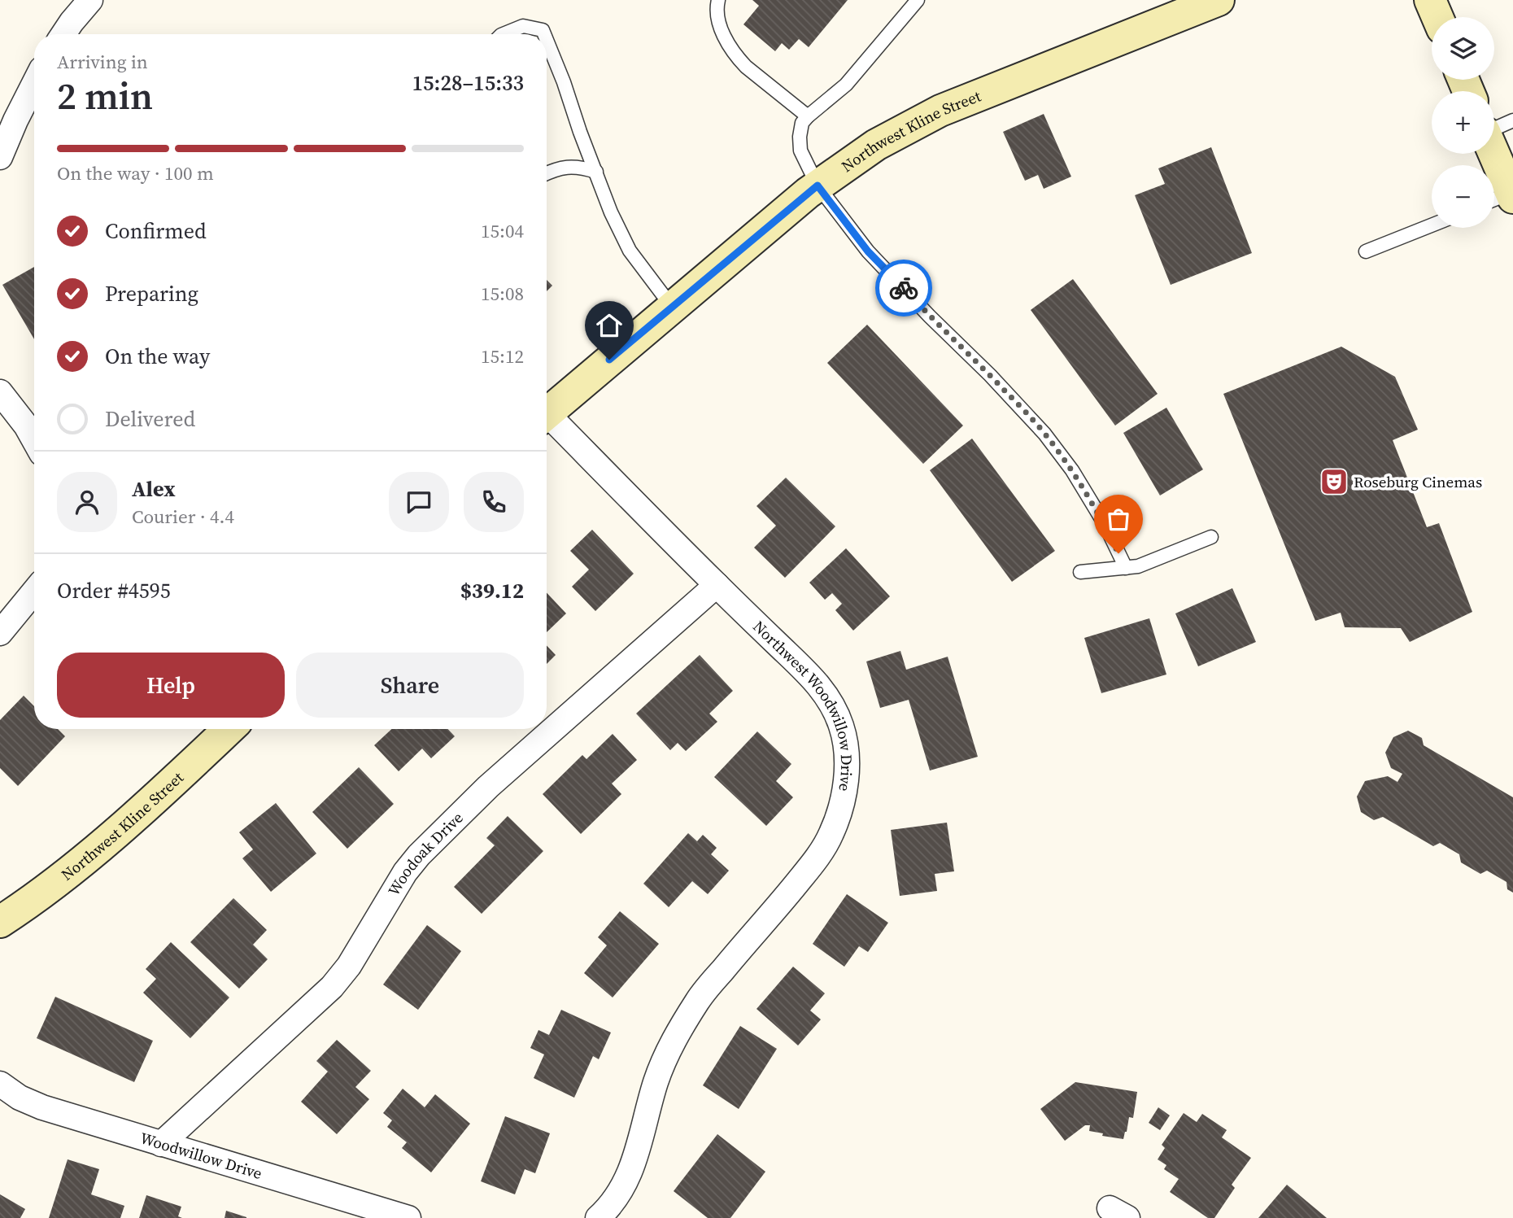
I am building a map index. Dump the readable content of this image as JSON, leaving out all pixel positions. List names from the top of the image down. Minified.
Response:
{"streets":{"street":["Northwest Kline Street","Northwest Woodwillow Drive","Woodoak Drive","Woodwillow Drive"]},"crossings":[["Northwest Woodwillow Drive","Woodoak Drive"],["Woodoak Drive","Woodwillow Drive"]],"places":{"theatre":["Roseburg Cinemas"]},"page":{"map_buttons":["+","−"],"heading":["2 min","Arriving in","15:28–15:33"],"panel":["Alex","Courier · 4.4","Order #4595","$39.12"],"bar":"On the way · 100 m","list":[["Confirmed","15:04"],["Preparing","15:08"],["On the way","15:12"],"Delivered"],"buttons":["Help","Share"]}}
